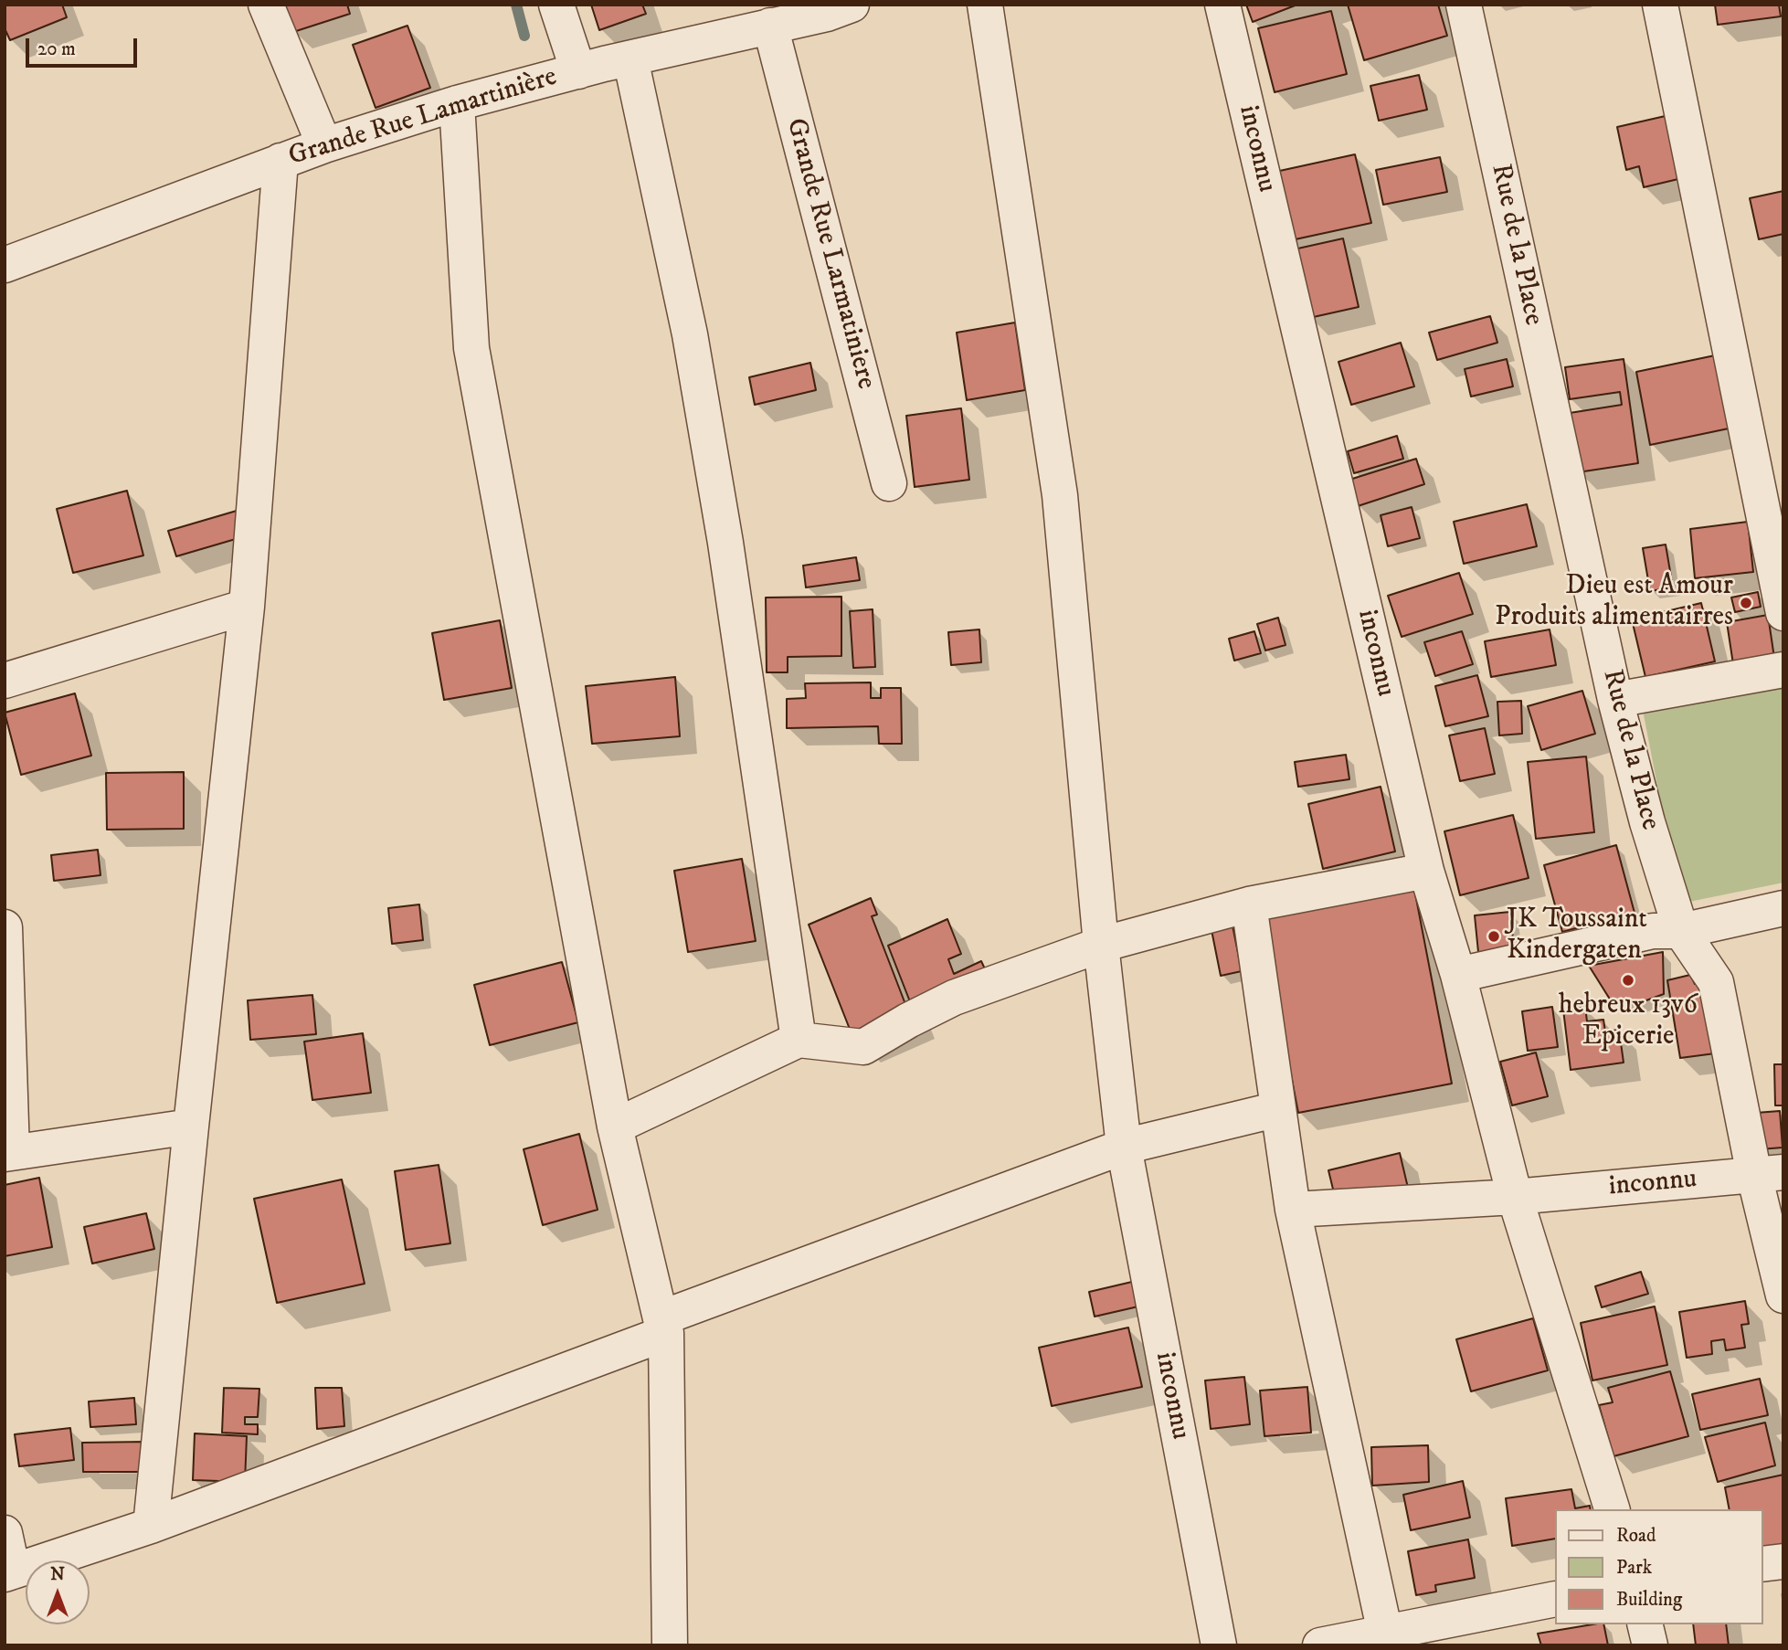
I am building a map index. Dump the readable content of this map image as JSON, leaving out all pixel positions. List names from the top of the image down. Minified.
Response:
{"streets":{"street":["Grande Rue Lamartinière","inconnu","Rue de la Place","Grande Rue Larmatiniere"]},"crossings":[["Grande Rue Lamartinière","Grande Rue Larmatiniere"],["inconnu","Rue de la Place"]],"places":["Dieu est Amour Produits alimentairres","JK Toussaint Kindergaten","hebreux 13v6 Epicerie"],"legend":["Road","Park","Building"],"scale_bar":"20 m","north":"top"}
